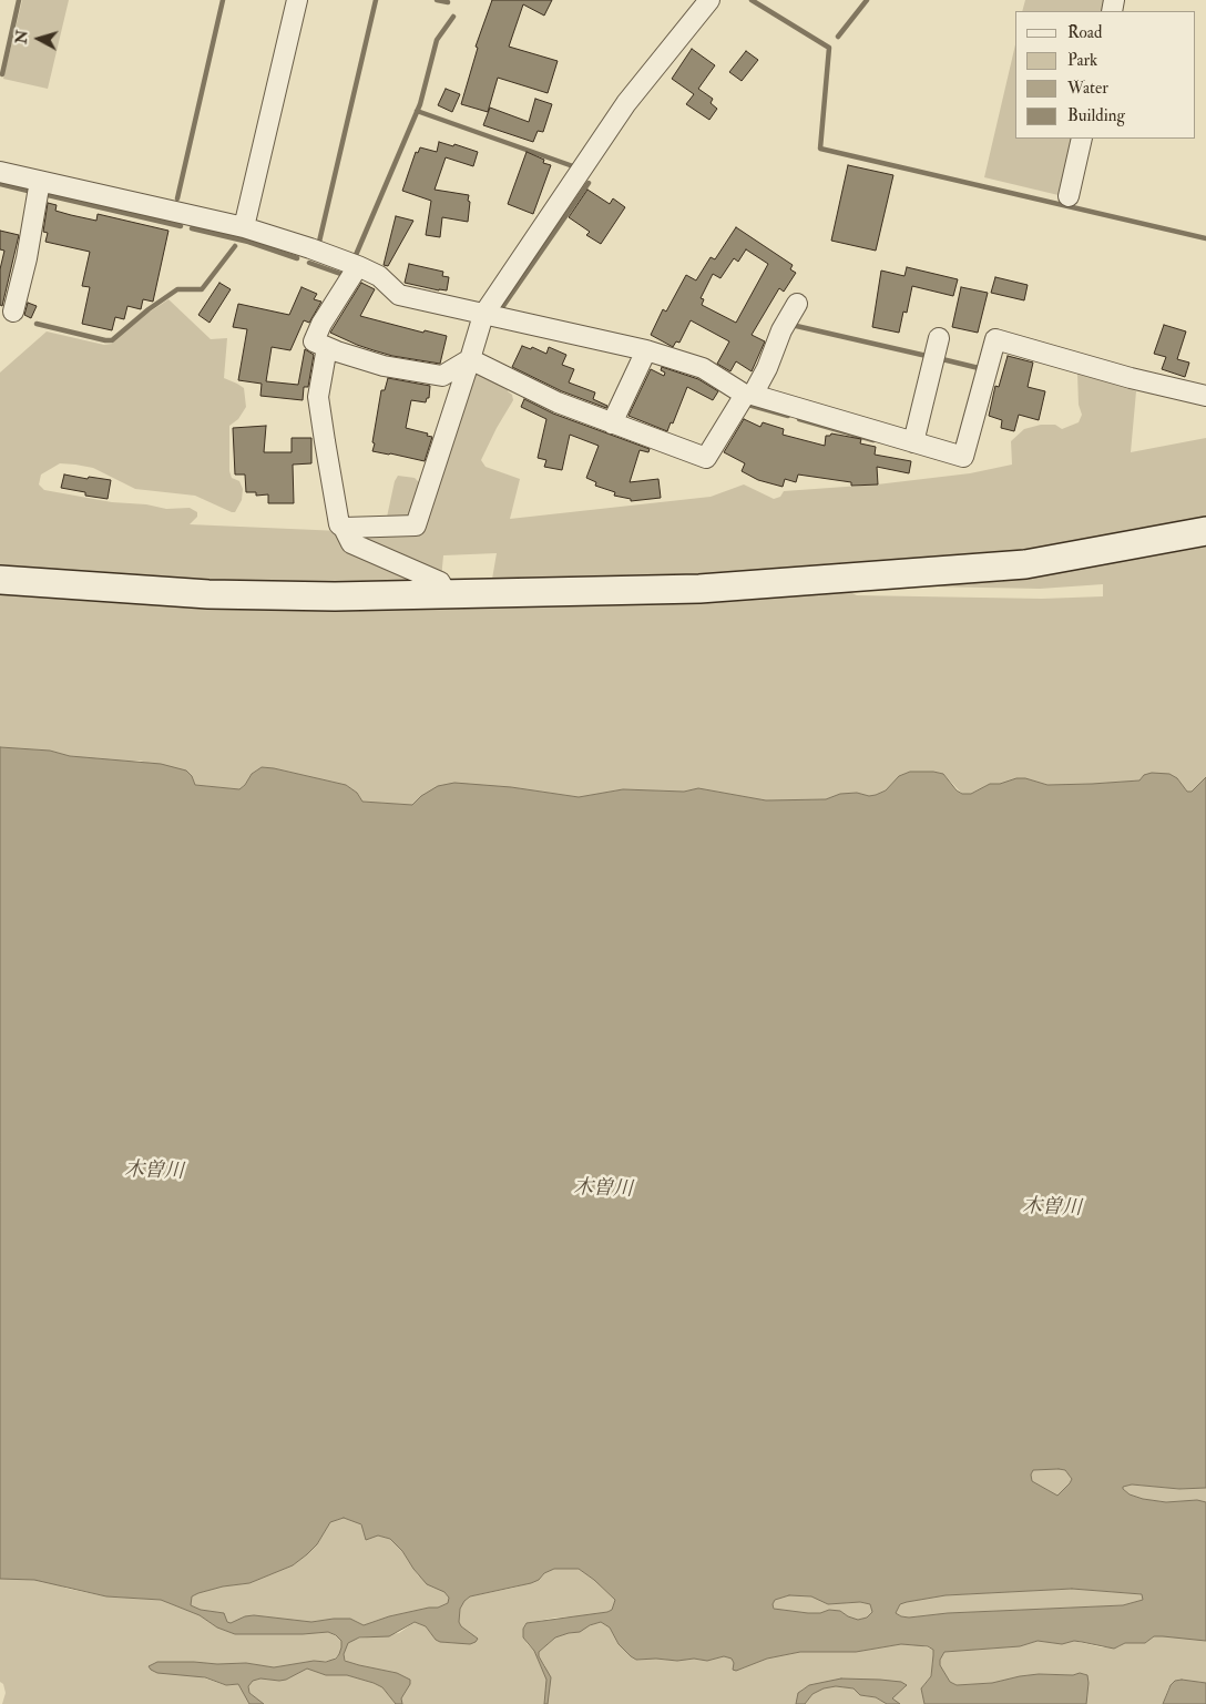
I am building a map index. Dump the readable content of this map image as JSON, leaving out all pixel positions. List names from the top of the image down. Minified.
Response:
{"water":["木曽川"],"legend":["Road","Park","Water","Building"],"north":"left"}
